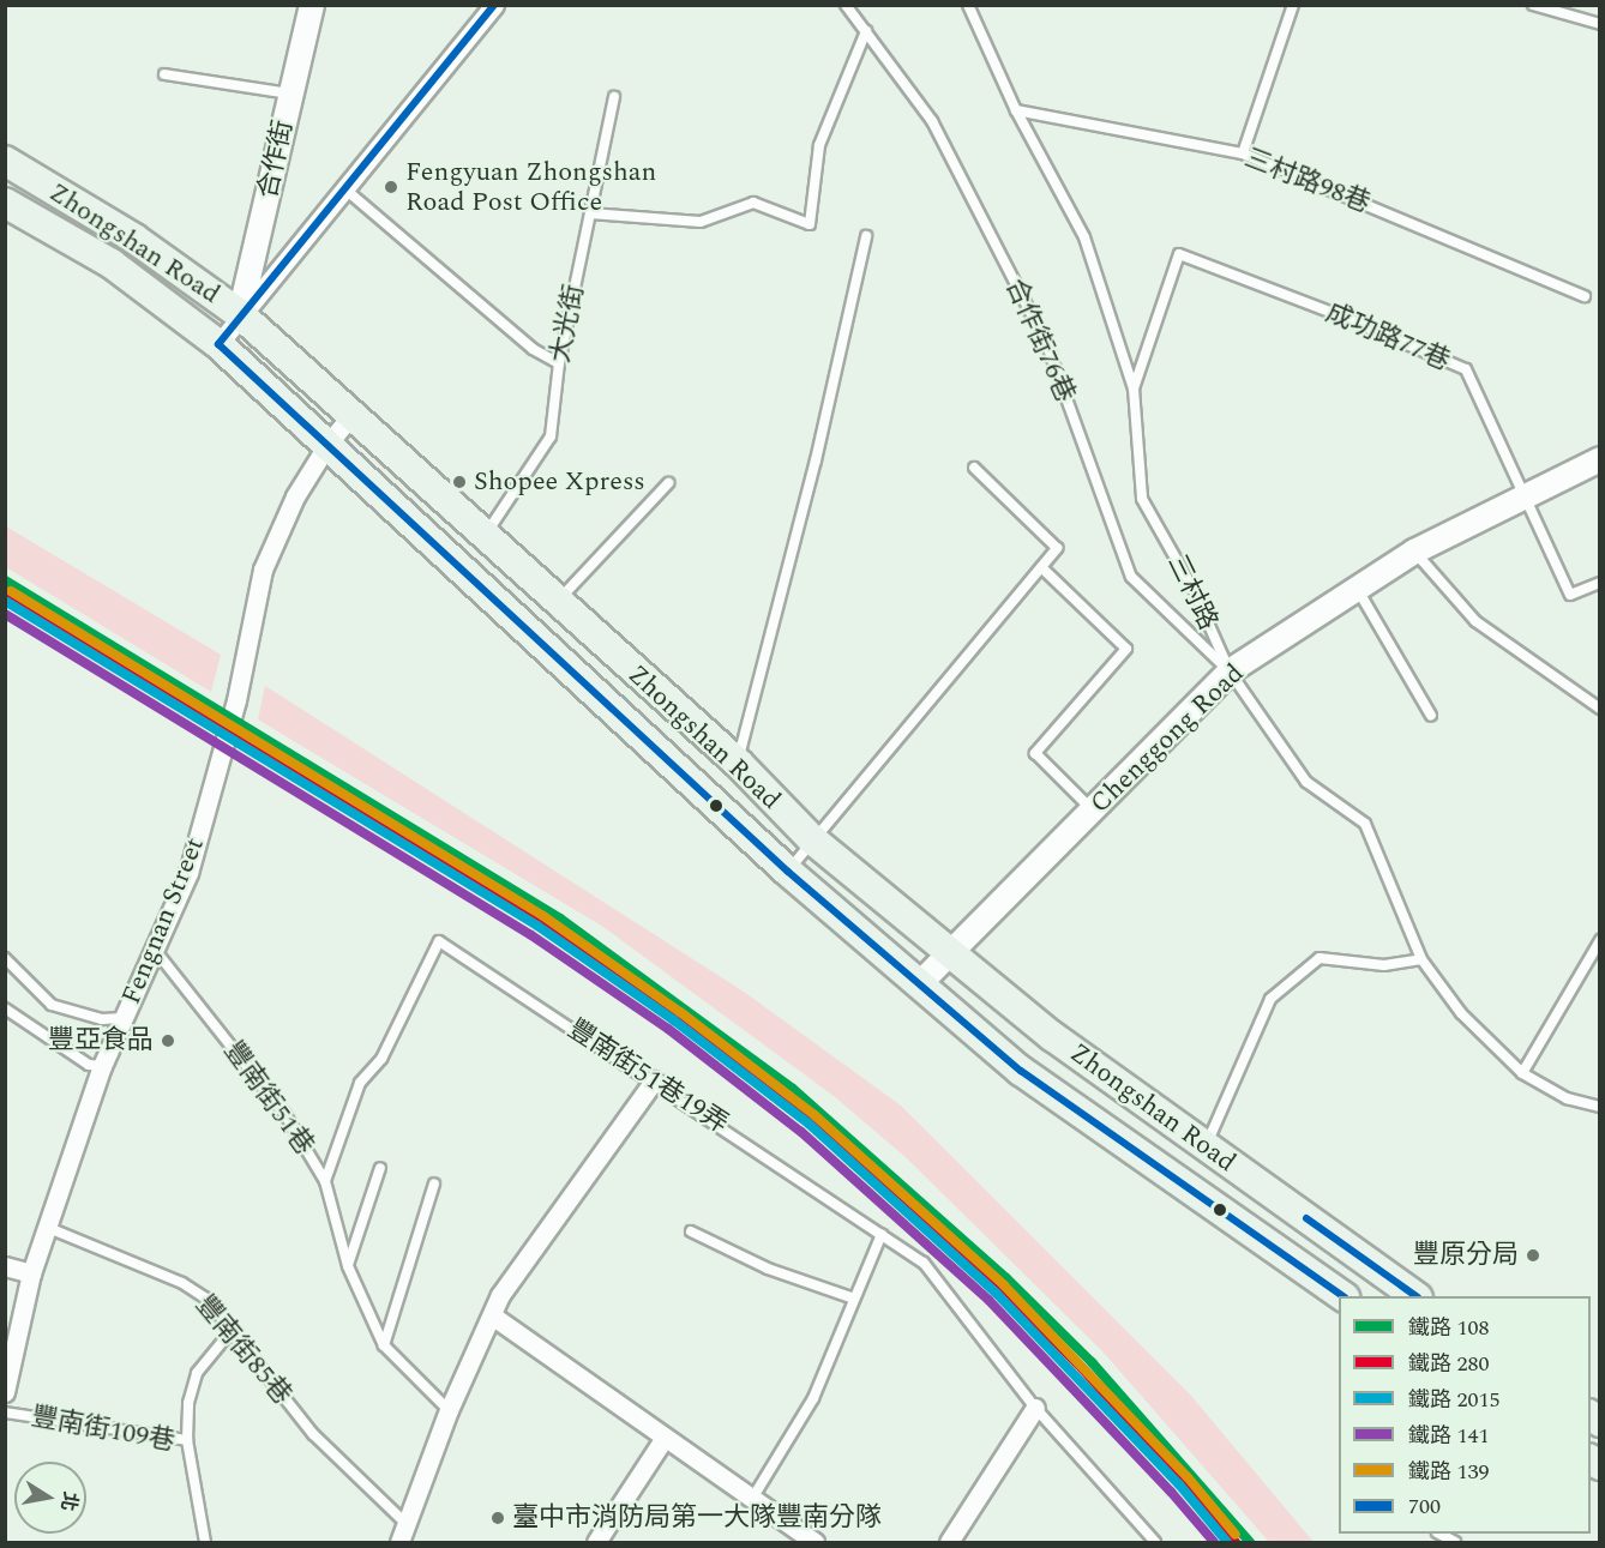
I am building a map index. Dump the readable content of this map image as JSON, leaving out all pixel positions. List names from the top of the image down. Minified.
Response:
{"streets":{"main road":["Zhongshan Road"],"street":["合作街","Chenggong Road","Fengnan Street"],"lane":["三村路98巷","大光街","成功路77巷","合作街76巷","三村路","豐南街51巷19弄","豐南街51巷","豐南街85巷","豐南街109巷"]},"crossings":[["合作街","Zhongshan Road"],["三村路98巷","三村路"],["Zhongshan Road","大光街"],["Zhongshan Road","Chenggong Road"],["Zhongshan Road","Fengnan Street"],["成功路77巷","三村路"],["成功路77巷","Chenggong Road"],["合作街76巷","三村路"],["合作街76巷","Chenggong Road"],["三村路","Chenggong Road"],["Fengnan Street","豐南街51巷"],["Fengnan Street","豐南街85巷"],["豐南街51巷19弄","豐南街51巷"]],"places":["Fengyuan Zhongshan Road Post Office","Shopee Xpress","豐亞食品","豐原分局","臺中市消防局第一大隊豐南分隊"],"lines":["transit line 700","rail line 108","rail line 139","rail line 280","rail line 2015","rail line 141"],"legend":["鐵路 108","鐵路 280","鐵路 2015","鐵路 141","鐵路 139","700"],"north":"right"}
